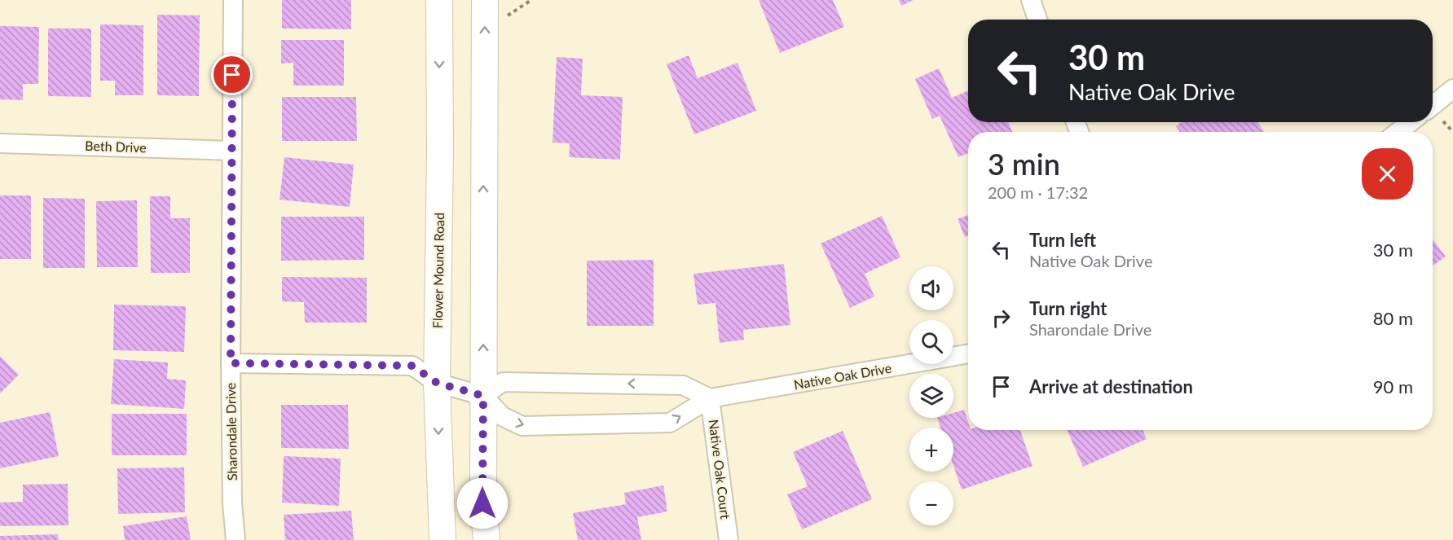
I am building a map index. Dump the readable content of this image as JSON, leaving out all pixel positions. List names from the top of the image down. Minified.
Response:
{"streets":{"main road":["Flower Mound Road"],"street":["Beth Drive","Native Oak Drive","Sharondale Drive","Native Oak Court"]},"crossings":[["Beth Drive","Sharondale Drive"],["Native Oak Drive","Native Oak Court"]],"page":{"turn":["30 m","Native Oak Drive"],"heading":["3 min","200 m · 17:32"],"list":[{"name":"Turn left","note":"Native Oak Drive","value":"30 m"},{"name":"Turn right","note":"Sharondale Drive","value":"80 m"},{"name":"Arrive at destination","value":"90 m"}],"map_buttons":["+","−"]}}
